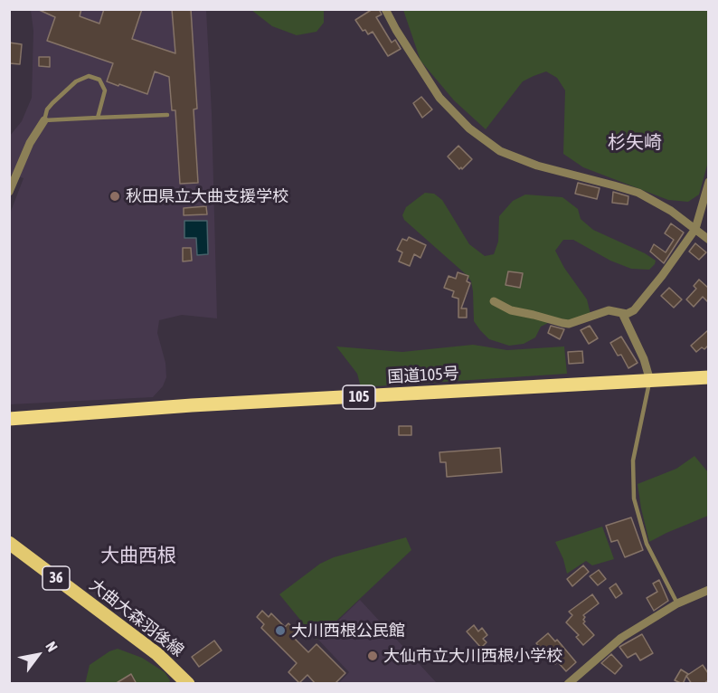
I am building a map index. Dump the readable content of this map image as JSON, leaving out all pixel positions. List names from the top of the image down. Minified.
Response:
{"streets":{"highway":["国道105号","105"],"main road":["36","大曲大森羽後線"]},"districts":["杉矢崎","大曲西根"],"places":["秋田県立大曲支援学校","大川西根公民館","大仙市立大川西根小学校"],"north":"top right"}
